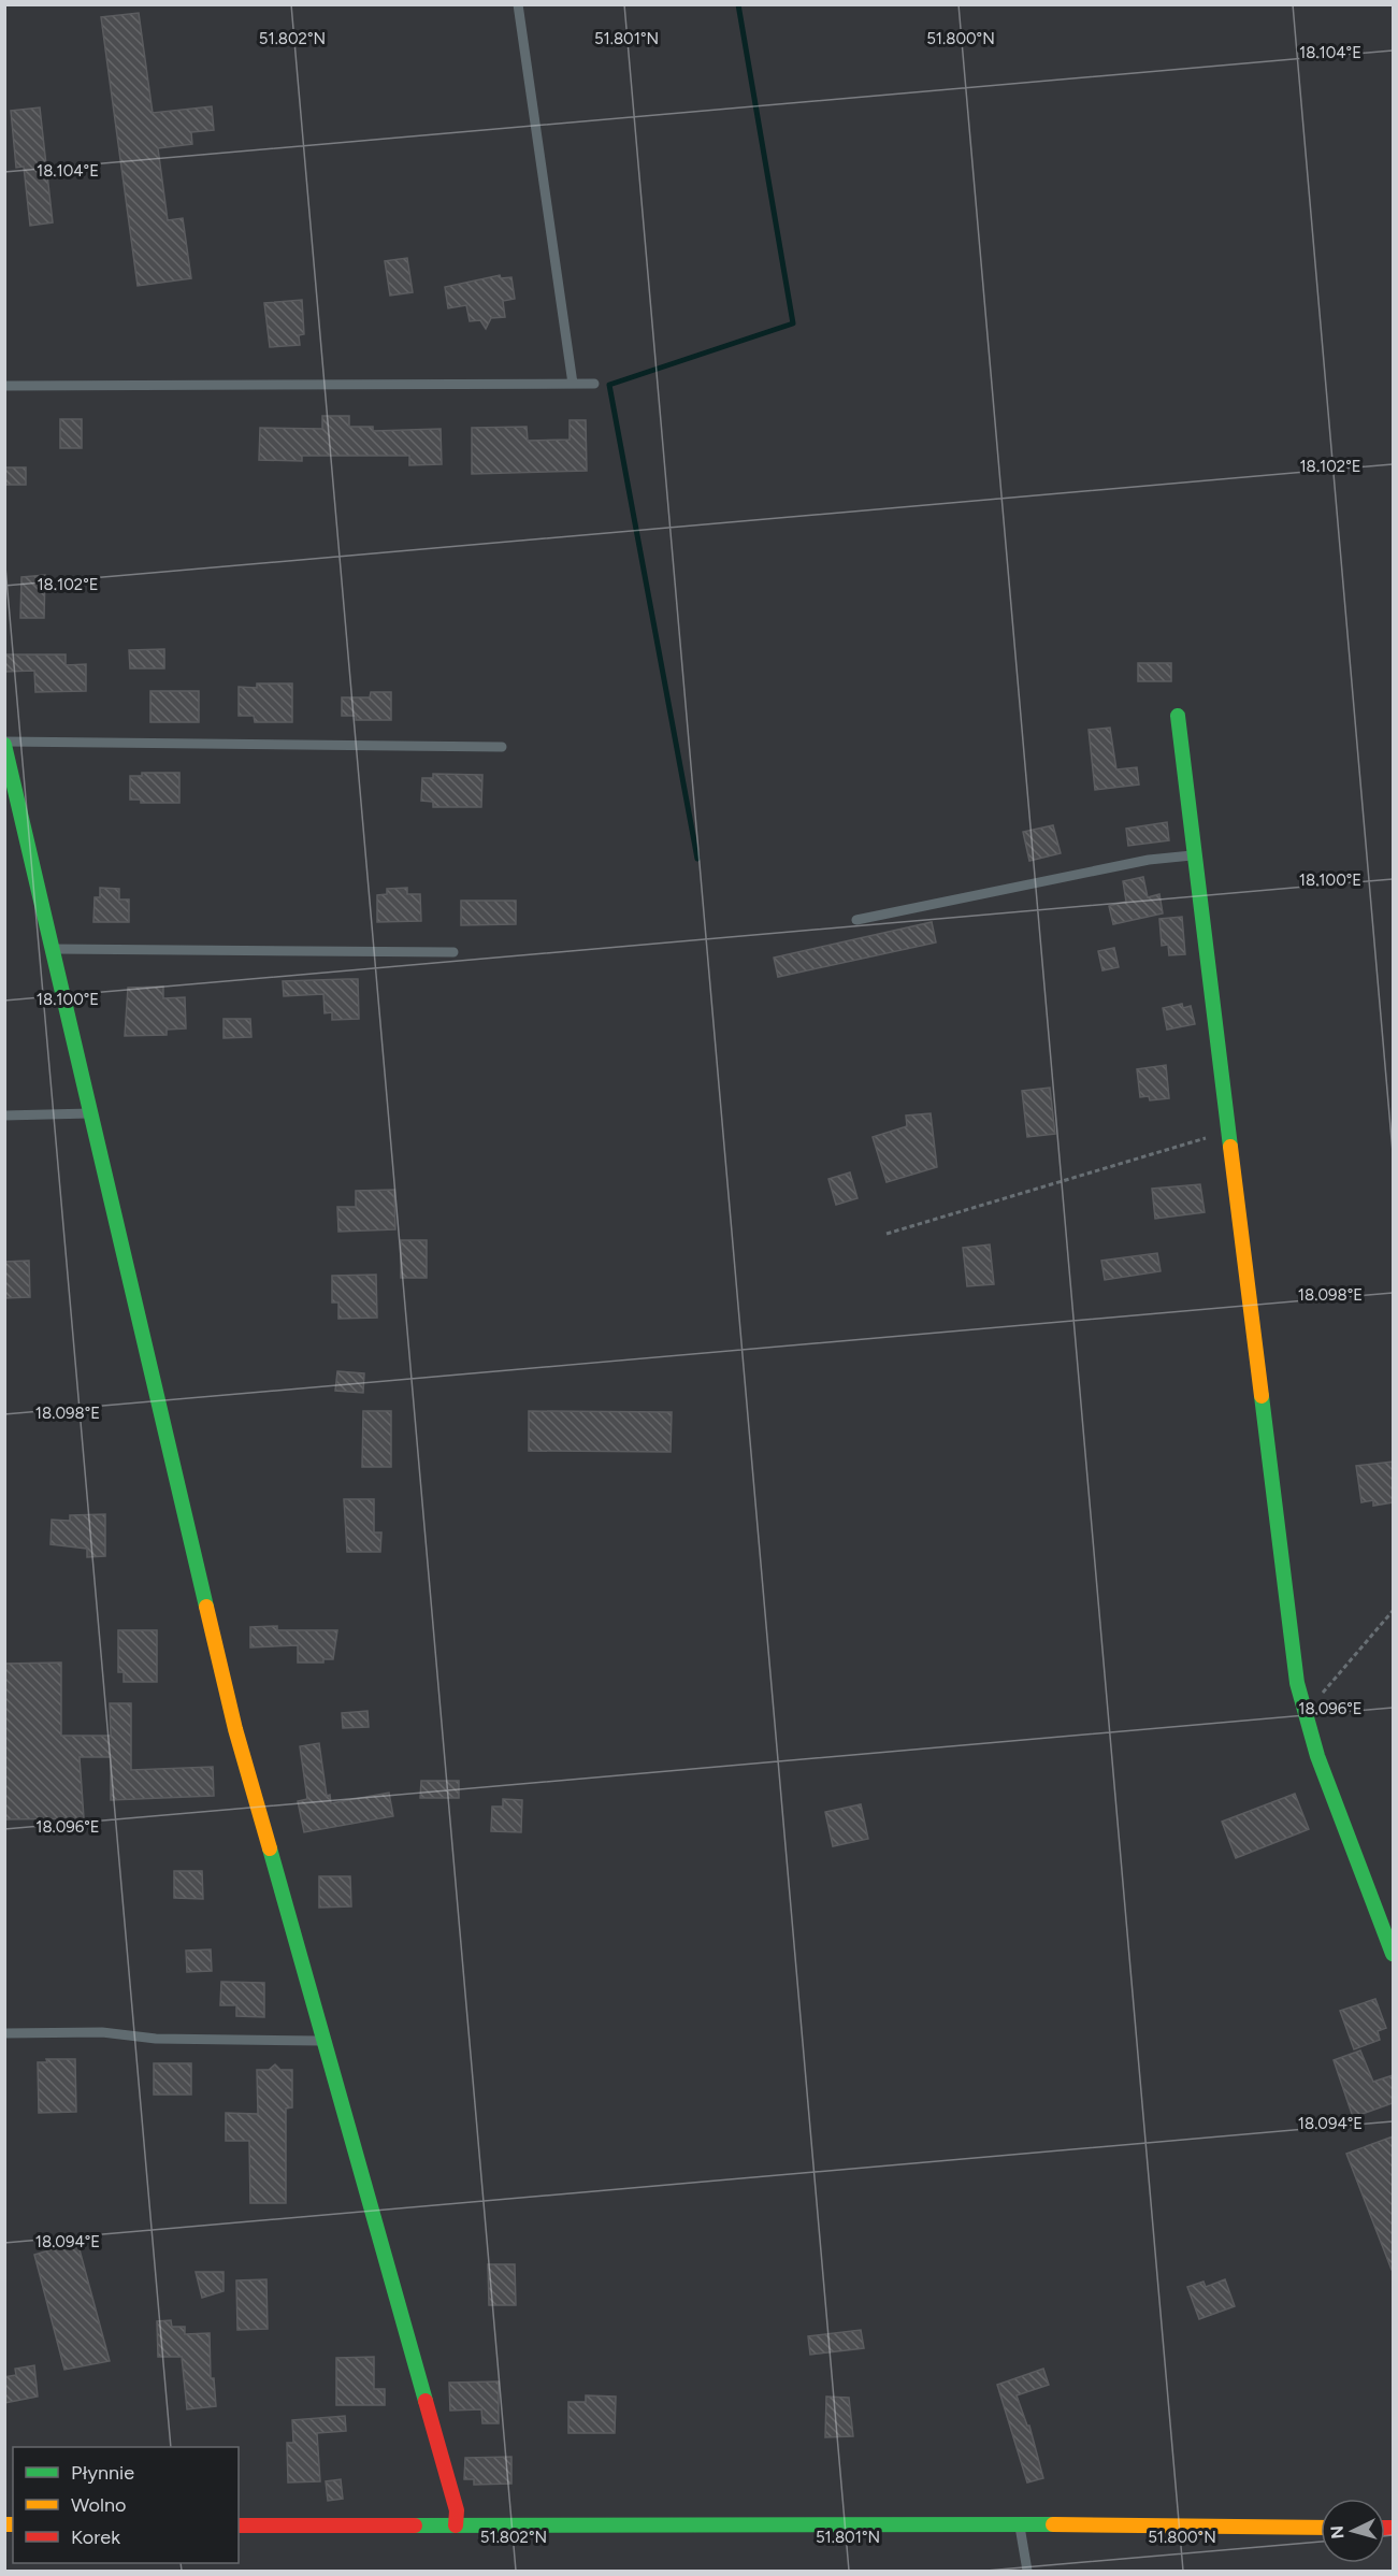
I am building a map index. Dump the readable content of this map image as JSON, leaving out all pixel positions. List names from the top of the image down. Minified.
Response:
{"legend":["Płynnie","Wolno","Korek"],"north":"left","coordinates":["51.802°N","51.801°N","51.800°N","18.104°E","18.102°E","18.100°E","18.098°E","18.096°E","18.094°E"]}
